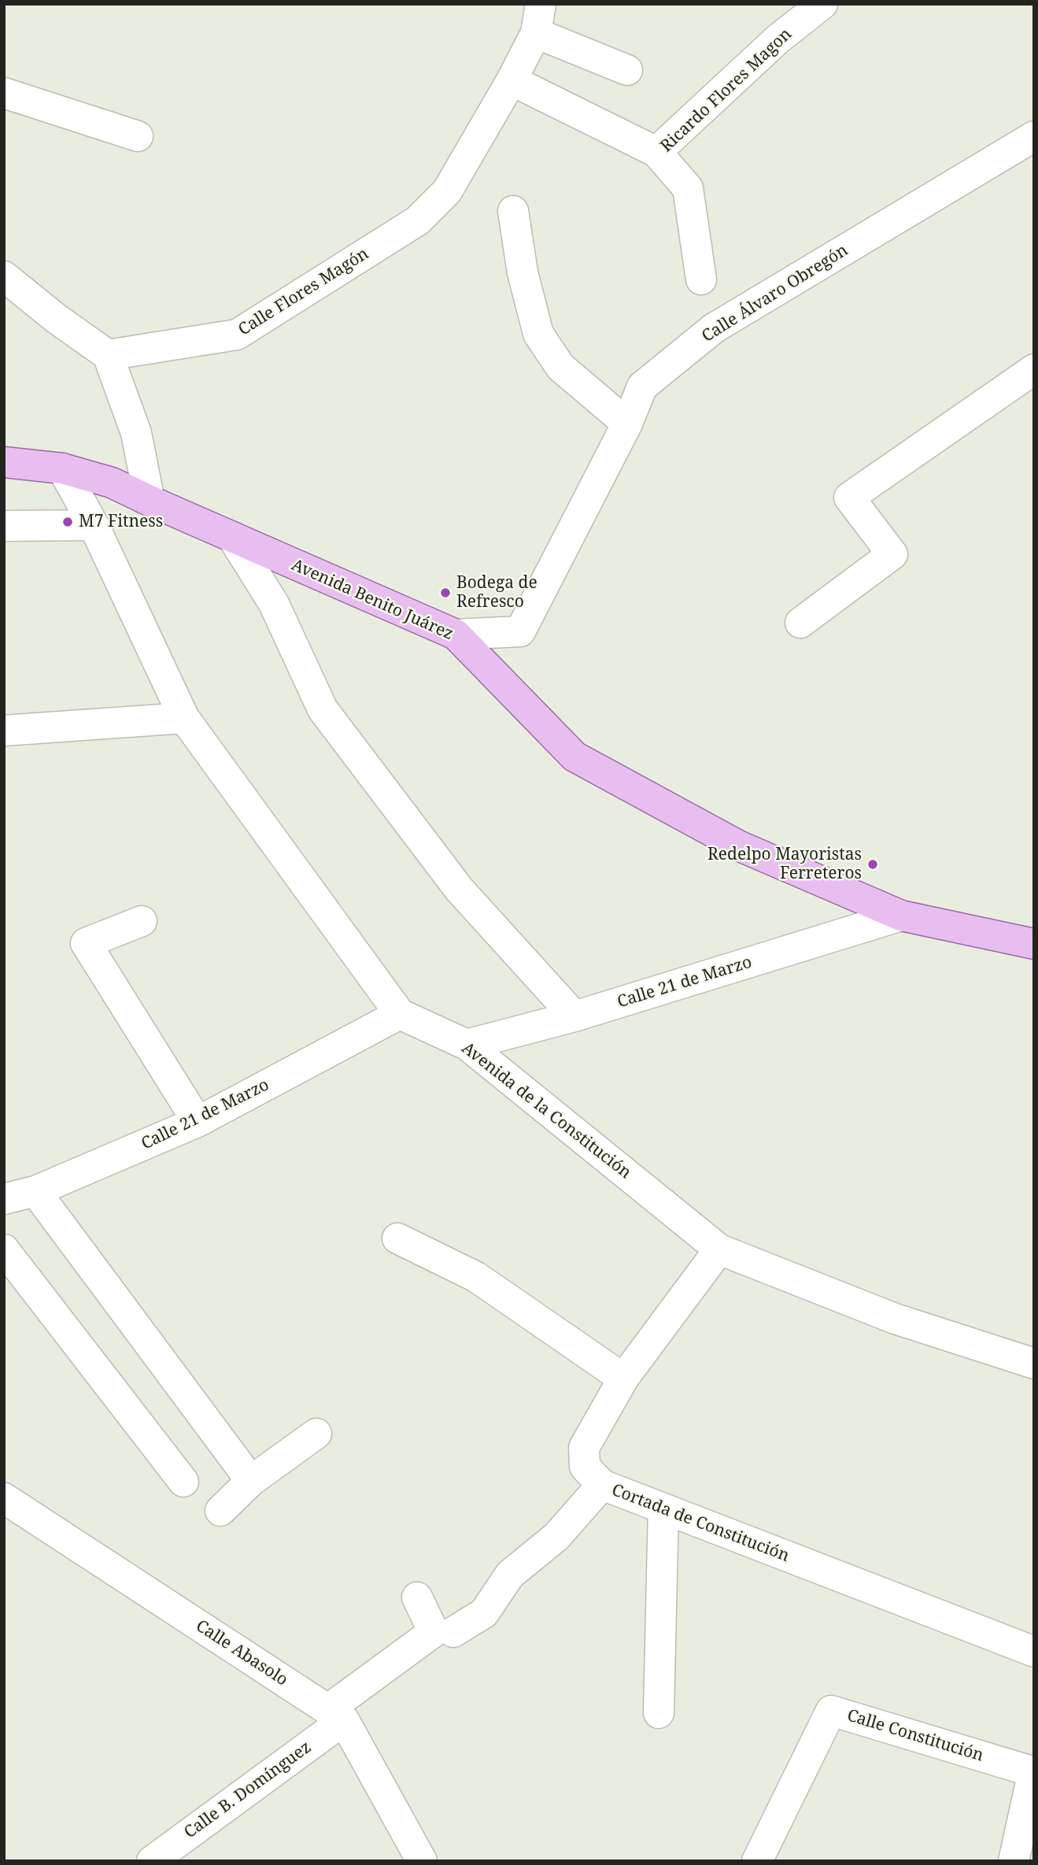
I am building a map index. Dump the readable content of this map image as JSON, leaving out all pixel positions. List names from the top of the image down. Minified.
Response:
{"streets":{"main road":["Avenida Benito Juárez"],"street":["Ricardo Flores Magon","Calle Flores Magón","Calle Álvaro Obregón","Calle 21 de Marzo","Avenida de la Constitución","Cortada de Constitución","Calle Abasolo","Calle Constitución","Calle B. Domínguez"]},"crossings":[["Calle Álvaro Obregón","Avenida Benito Juárez"],["Avenida Benito Juárez","Calle 21 de Marzo"],["Avenida Benito Juárez","Avenida de la Constitución"],["Calle 21 de Marzo","Avenida de la Constitución"],["Avenida de la Constitución","Cortada de Constitución"],["Calle Abasolo","Calle B. Domínguez"]],"places":["M7 Fitness","Bodega de Refresco","Redelpo Mayoristas Ferreteros"]}
